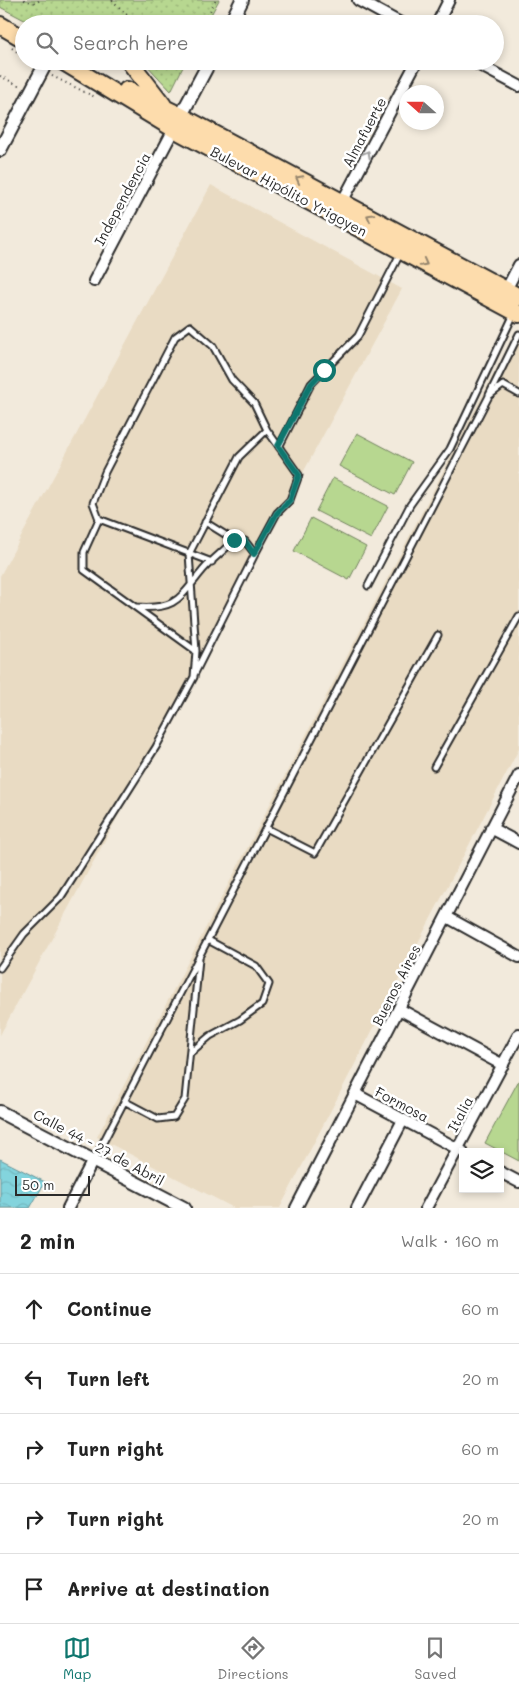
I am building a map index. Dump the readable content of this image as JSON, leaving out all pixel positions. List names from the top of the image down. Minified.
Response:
{"streets":{"highway":["Bulevar Hipólito Yrigoyen"],"street":["Almafuerte","Independencia","Buenos Aires","Formosa","Italia","Calle 44 - 27 de Abril"]},"crossings":[["Almafuerte","Bulevar Hipólito Yrigoyen"],["Bulevar Hipólito Yrigoyen","Independencia"],["Buenos Aires","Formosa"]],"one_way":["Almafuerte"],"scale_bar":"50 m","north":"left","page":{"search":"Search here","scale":"50 m","heading":["2 min","Walk · 160 m"],"list":[["Continue","60 m"],["Turn left","20 m"],["Turn right","60 m"],["Turn right","20 m"],"Arrive at destination"],"nav":["Map","Directions","Saved"]}}
